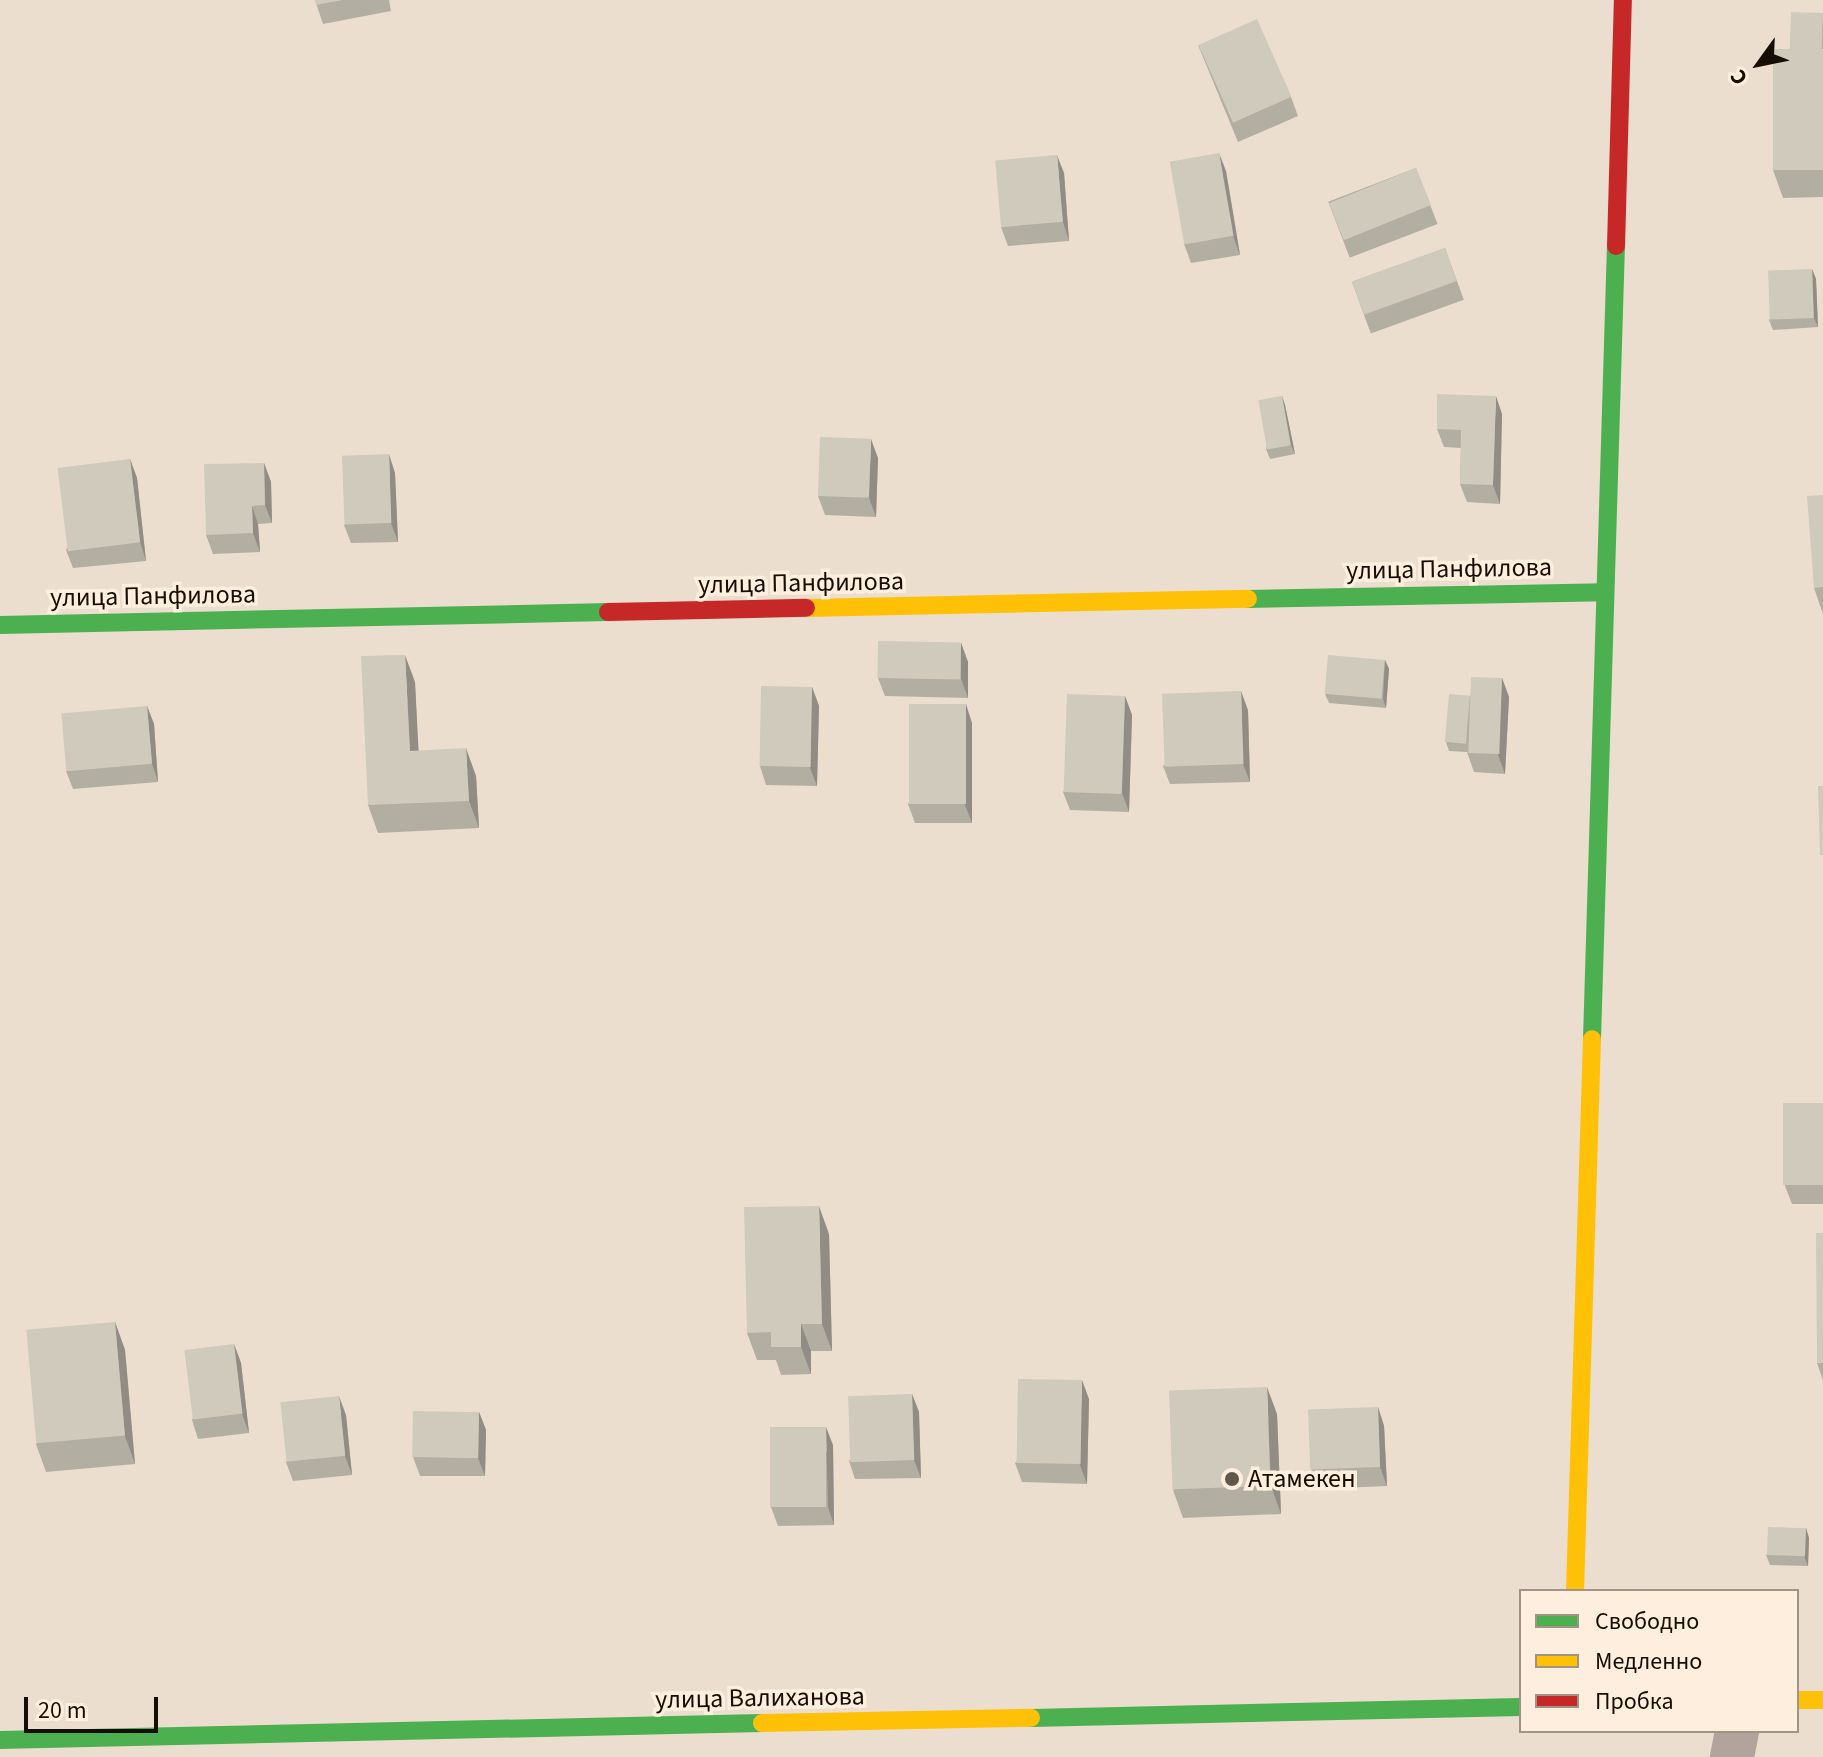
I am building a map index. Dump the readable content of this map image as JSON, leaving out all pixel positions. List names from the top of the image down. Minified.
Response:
{"streets":{"street":["улица Панфилова","улица Валиханова"]},"places":["Атамекен"],"legend":["Свободно","Медленно","Пробка"],"scale_bar":"20 m","north":"bottom left"}
